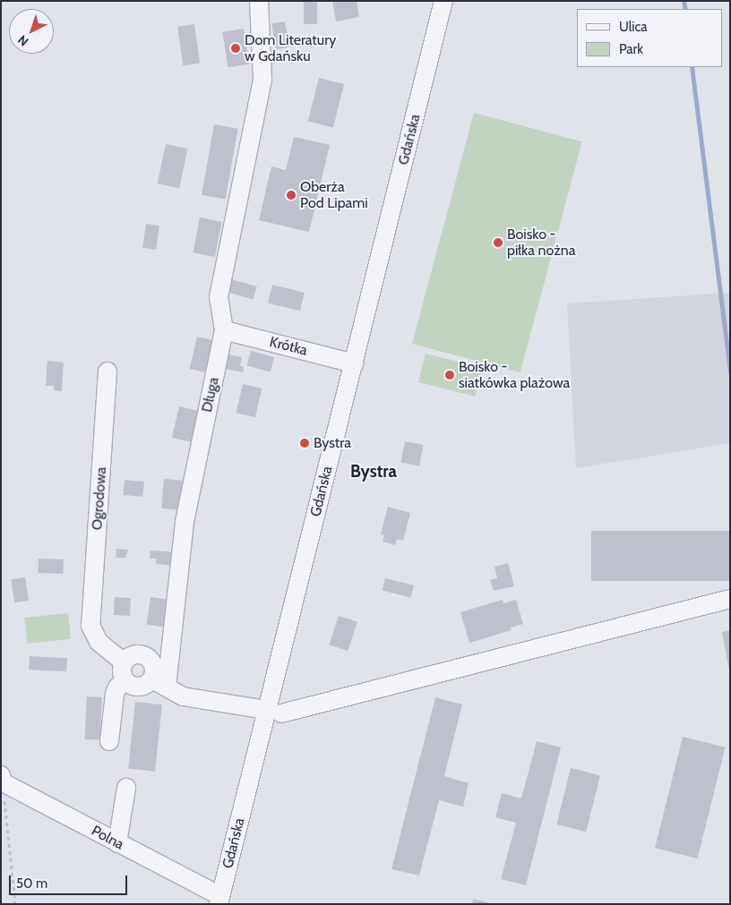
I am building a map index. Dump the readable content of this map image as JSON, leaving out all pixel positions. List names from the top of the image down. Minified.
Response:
{"streets":{"street":["Gdańska","Krótka","Długa","Ogrodowa","Polna"]},"crossings":[["Gdańska","Krótka"],["Gdańska","Polna"],["Krótka","Długa"],["Długa","Ogrodowa"]],"districts":["Bystra"],"places":["Dom Literatury w Gdańsku","Oberża Pod Lipami","Boisko - piłka nożna","Boisko - siatkówka plażowa","Bystra"],"legend":["Ulica","Park"],"scale_bar":"50 m","north":"bottom left"}
